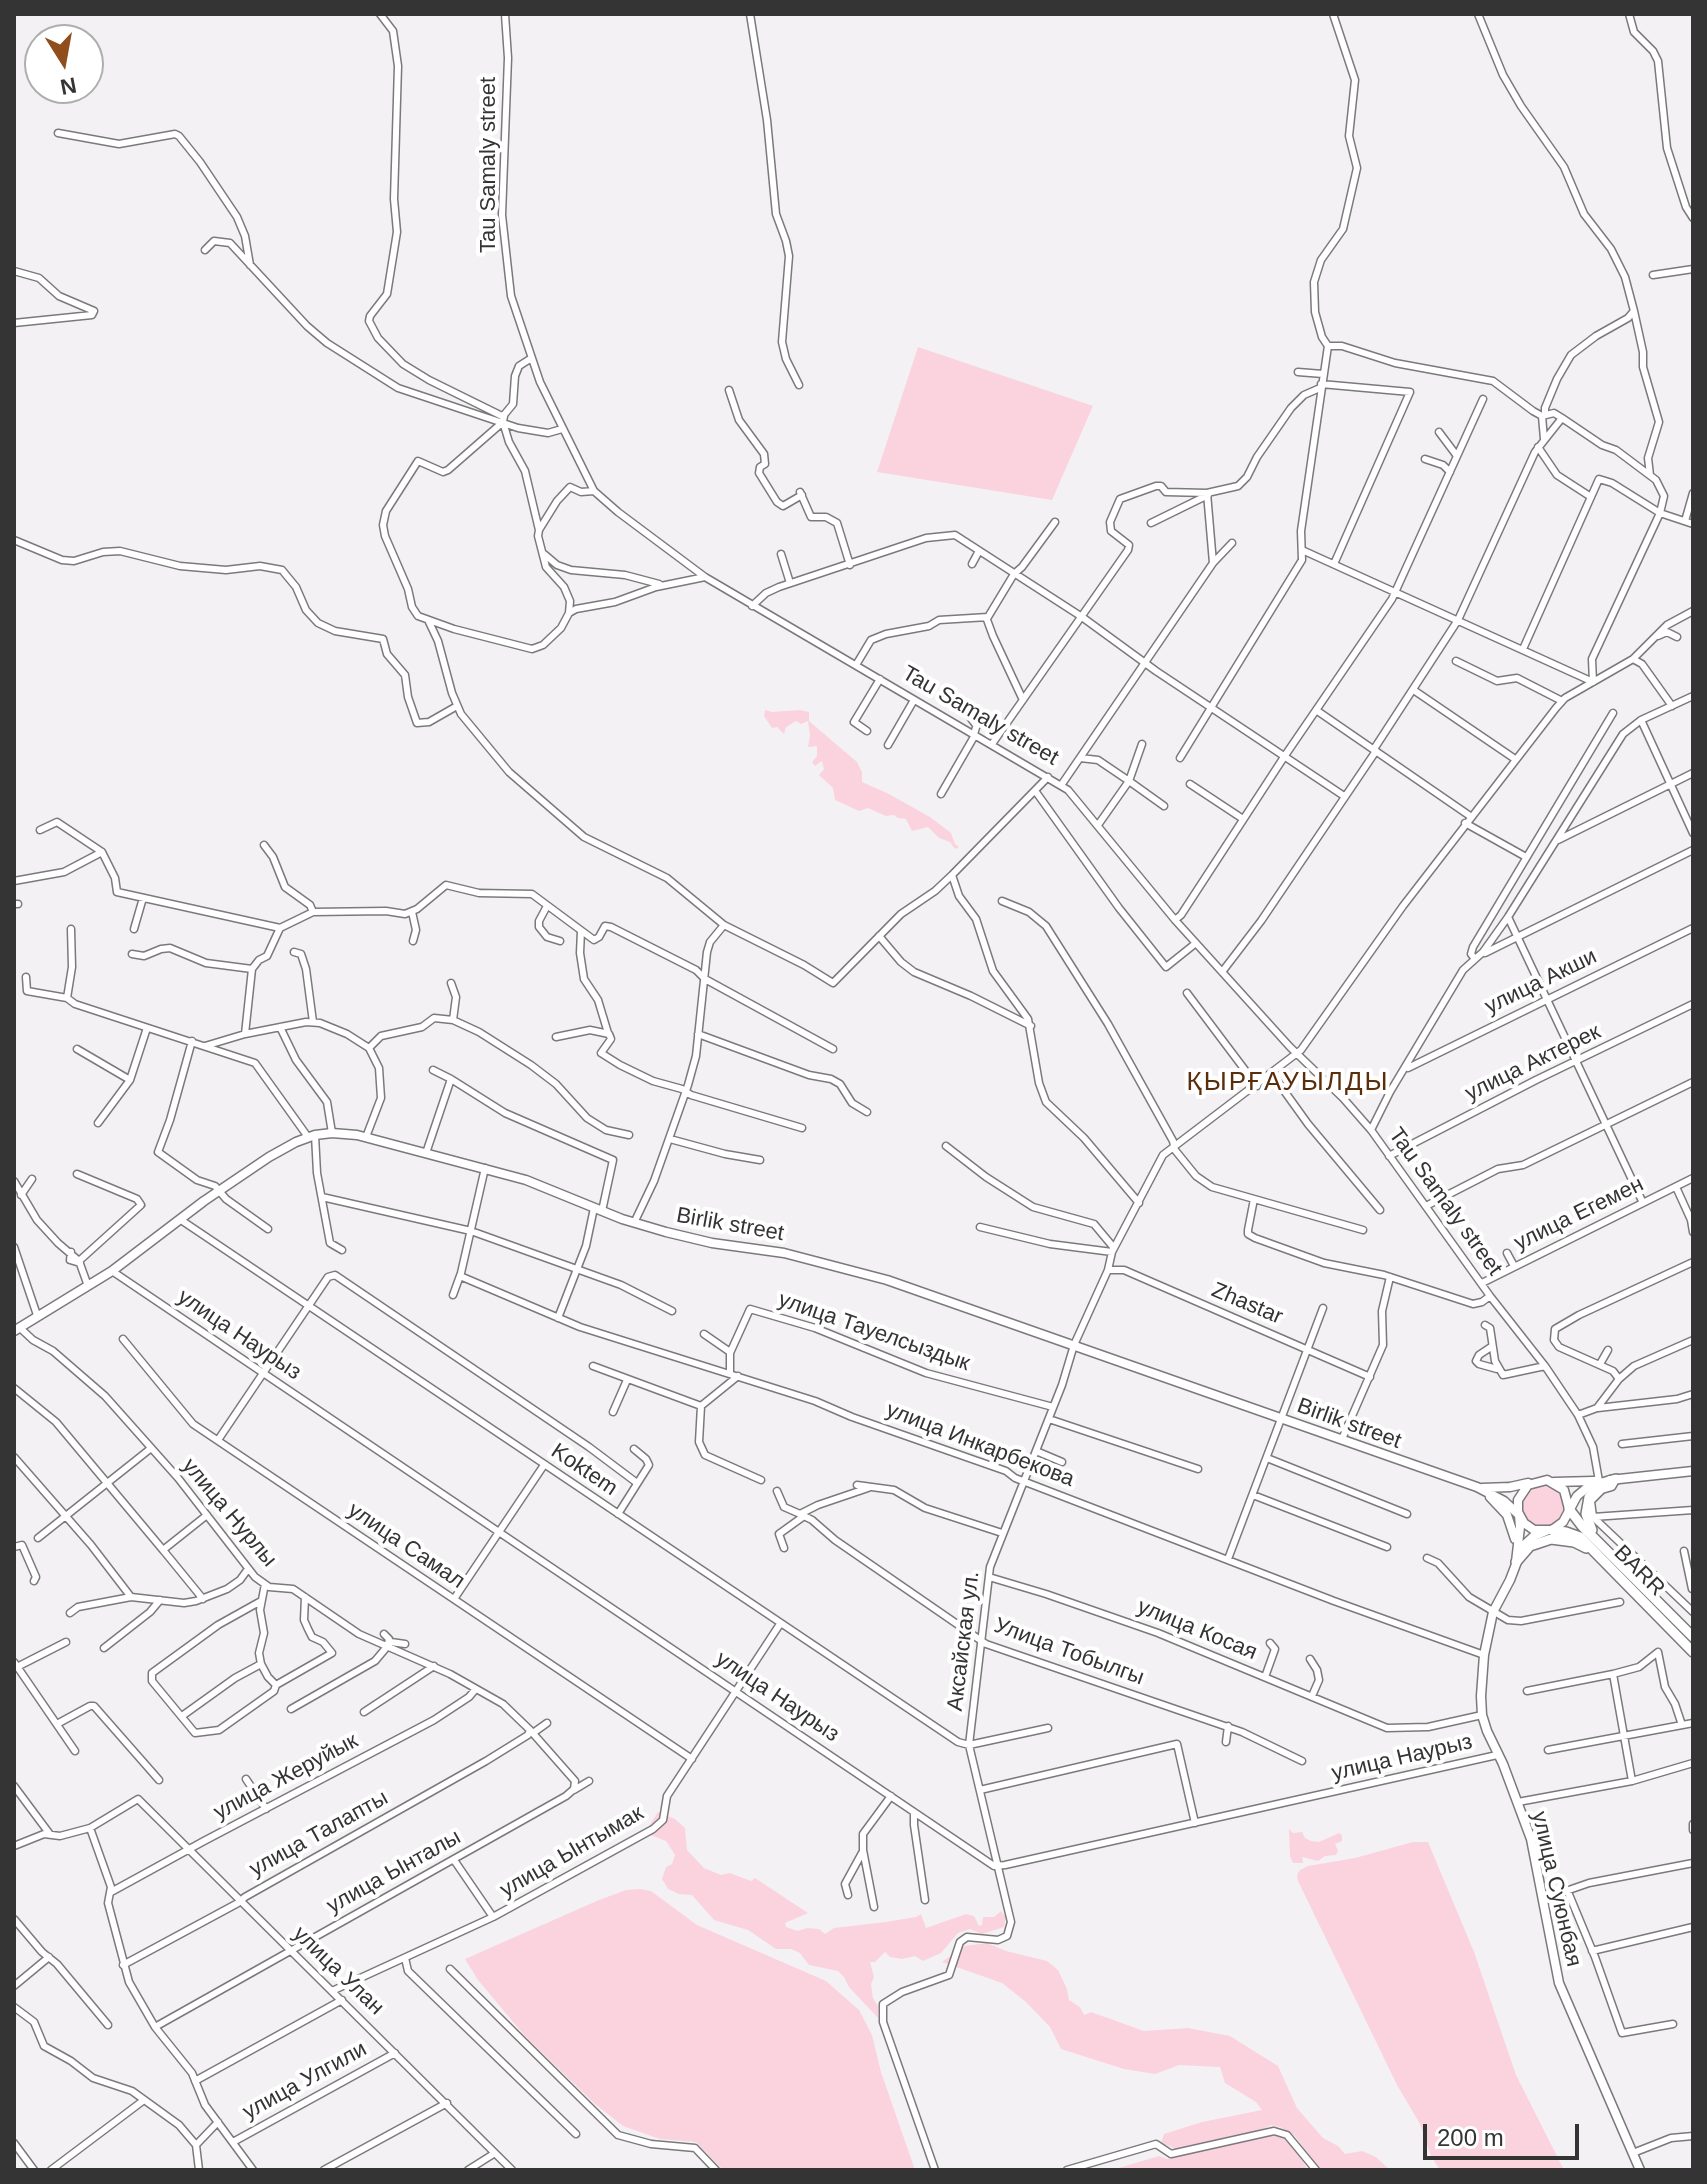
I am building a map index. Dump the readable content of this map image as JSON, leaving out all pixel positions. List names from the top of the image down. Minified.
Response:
{"streets":{"highway":["BARR"],"main road":["Birlik street","улица Суюнбая"],"street":["Tau Samaly street","улица Акши","улица Актерек","улица Егемен","Zhastar","улица Тауелсыздык","улица Наурыз","улица Инкарбекова","Koktem","улица Нурлы","улица Самал","улица Косая","Аксайская ул.","Улица Тобылгы","улица Жеруйык","улица Талапты","улица Ынтымак","улица Ынталы","улица Улан","улица Улгили"]},"crossings":[["Tau Samaly street","улица Актерек"],["Tau Samaly street","улица Егемен"],["Tau Samaly street","Аксайская ул."],["Birlik street","улица Наурыз"],["Birlik street","Koktem"],["Birlik street","улица Нурлы"],["Birlik street","Аксайская ул."],["Zhastar","Аксайская ул."],["улица Тауелсыздык","улица Инкарбекова"],["улица Тауелсыздык","Аксайская ул."],["улица Наурыз","Аксайская ул."],["улица Наурыз","улица Ынтымак"],["улица Наурыз","улица Суюнбая"],["улица Инкарбекова","Аксайская ул."],["улица Инкарбекова","улица Суюнбая"],["Koktem","Аксайская ул."],["Koktem","улица Ынтымак"],["улица Нурлы","улица Жеруйык"],["улица Нурлы","улица Талапты"],["улица Нурлы","улица Ынталы"],["улица Самал","улица Ынтымак"],["BARR","улица Суюнбая"],["улица Косая","Аксайская ул."],["улица Косая","улица Суюнбая"],["Аксайская ул.","Улица Тобылгы"],["улица Жеруйык","улица Улан"],["улица Талапты","улица Улан"],["улица Ынтымак","улица Улан"],["улица Ынталы","улица Улан"],["улица Улан","улица Улгили"]],"districts":["ҚЫРҒАУЫЛДЫ"],"scale_bar":"200 m","north":"bottom"}
